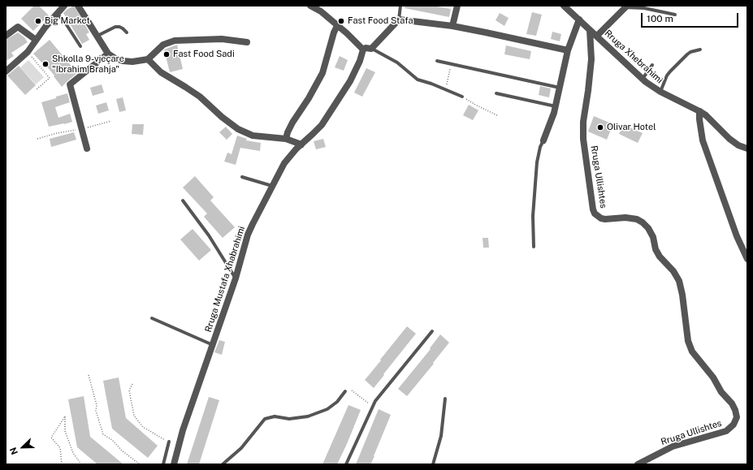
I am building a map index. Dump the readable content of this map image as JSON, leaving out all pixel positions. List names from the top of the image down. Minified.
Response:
{"streets":{"street":["Rruga Xhebrahimi","Rruga Ullishtes","Rruga Mustafa Xhabrahimi"]},"crossings":[["Rruga Xhebrahimi","Rruga Ullishtes"]],"places":["Big Market","Fast Food Stafa","Fast Food Sadi","Shkolla 9-vjeçare \"Ibrahim Brahja\"","Olivar Hotel"],"scale_bar":"100 m","north":"bottom left"}
